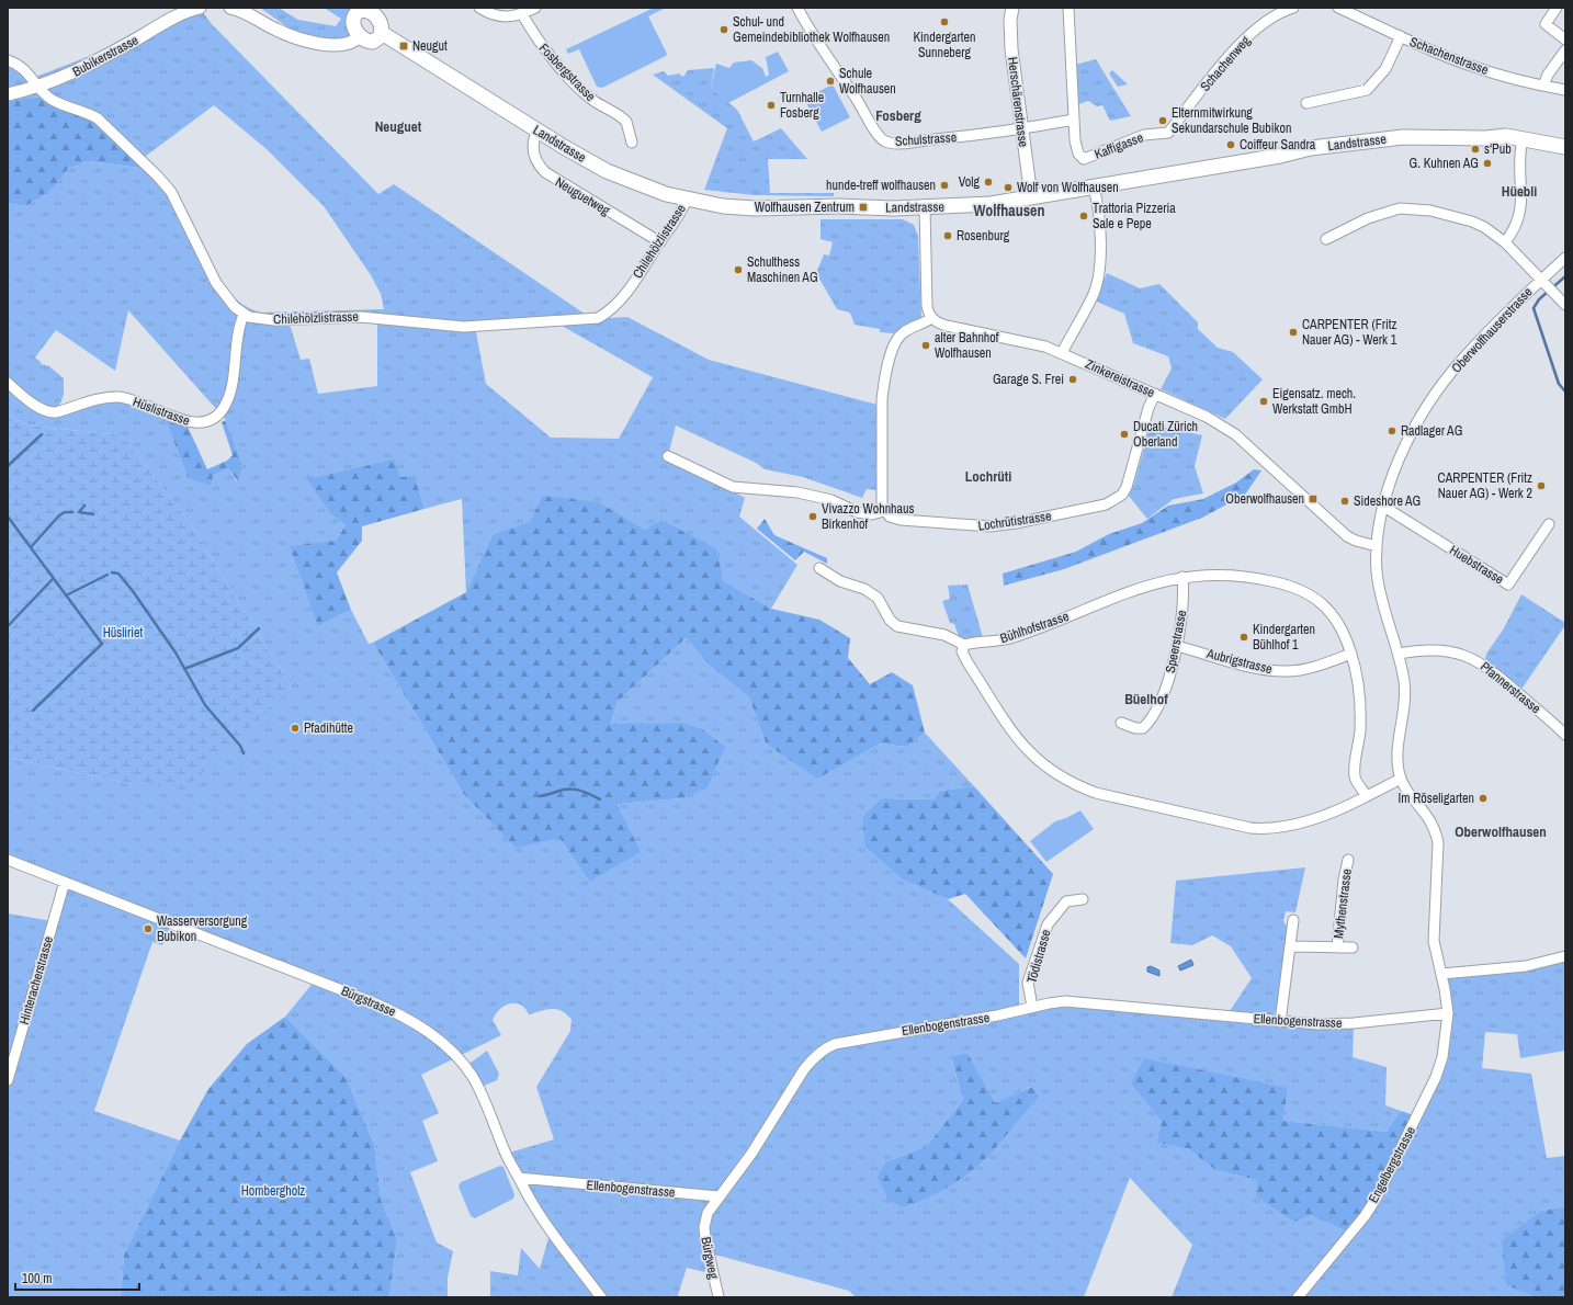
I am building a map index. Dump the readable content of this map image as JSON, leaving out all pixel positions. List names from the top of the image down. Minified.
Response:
{"streets":{"main road":["Landstrasse"],"street":["Bubikerstrasse","Schachenstrasse","Schachenweg","Fosbergstrasse","Herschärenstrasse","Schulstrasse","Kaffigasse","Neuguetweg","Chilehölzlistrasse","Oberwolfhauserstrasse","Zinkereistrasse","Hüslistrasse","Lochrütistrasse","Huebstrasse","Bühlhofstrasse","Speerstrasse","Aubrigstrasse","Pfannerstrasse","Mythenstrasse","Tödistrasse","Hinteracherstrasse","Bürgstrasse","Ellenbogenstrasse","Engelbergstrasse","Bürgweg"]},"crossings":[["Schachenweg","Kaffigasse"],["Herschärenstrasse","Schulstrasse"],["Herschärenstrasse","Landstrasse"],["Schulstrasse","Kaffigasse"],["Landstrasse","Neuguetweg"],["Landstrasse","Chilehölzlistrasse"],["Neuguetweg","Chilehölzlistrasse"],["Chilehölzlistrasse","Hüslistrasse"],["Oberwolfhauserstrasse","Zinkereistrasse"],["Oberwolfhauserstrasse","Huebstrasse"],["Oberwolfhauserstrasse","Pfannerstrasse"],["Oberwolfhauserstrasse","Ellenbogenstrasse"],["Oberwolfhauserstrasse","Engelbergstrasse"],["Zinkereistrasse","Lochrütistrasse"],["Bühlhofstrasse","Speerstrasse"],["Bühlhofstrasse","Aubrigstrasse"],["Speerstrasse","Aubrigstrasse"],["Tödistrasse","Ellenbogenstrasse"],["Hinteracherstrasse","Bürgstrasse"],["Bürgstrasse","Ellenbogenstrasse"],["Ellenbogenstrasse","Engelbergstrasse"],["Ellenbogenstrasse","Bürgweg"]],"districts":["Fosberg","Neuguet","Hüebli","Wolfhausen","Lochrüti","Büelhof","Oberwolfhausen"],"parks":["Hüsliriet","Hombergholz"],"places":{"other":["Kindergarten Sunneberg","Schul- und Gemeindebibliothek Wolfhausen","Schule Wolfhausen","Turnhalle Fosberg","Elternmitwirkung Sekundarschule Bubikon","Coiffeur Sandra","s‘Pub","G. Kuhnen AG","Volg","hunde-treff wolfhausen","Wolf von Wolfhausen","Trattoria Pizzeria Sale e Pepe","Rosenburg","Schulthess Maschinen AG","CARPENTER (Fritz Nauer AG) - Werk 1","alter Bahnhof Wolfhausen","Garage S. Frei","Eigensatz. mech. Werkstatt GmbH","Radlager AG","Ducati Zürich Oberland","CARPENTER (Fritz Nauer AG) - Werk 2","Sideshore AG","Vivazzo Wohnhaus Birkenhof","Kindergarten Bühlhof 1","Pfadihütte","Im Röseligarten","Wasserversorgung Bubikon"],"transit":["Neugut","Wolfhausen Zentrum","Oberwolfhausen"]},"scale_bar":"100 m"}
